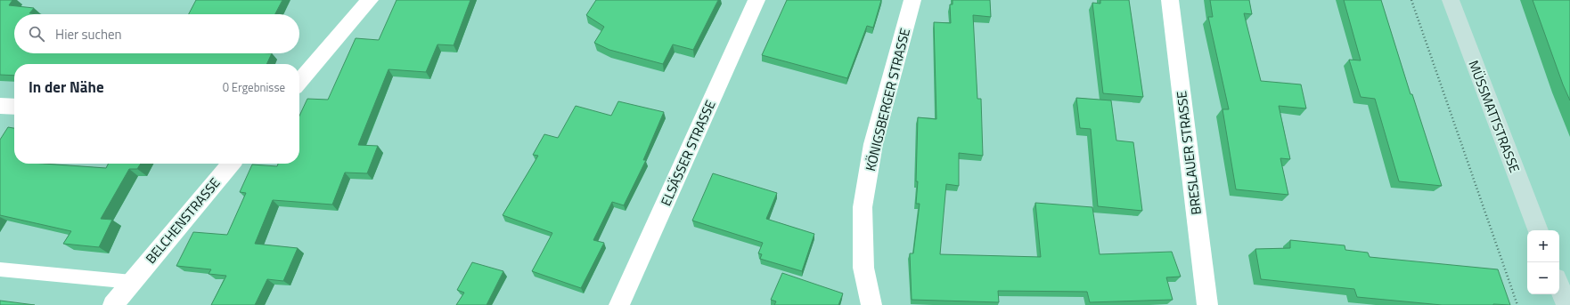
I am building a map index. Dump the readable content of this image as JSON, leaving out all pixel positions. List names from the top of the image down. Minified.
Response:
{"streets":{"street":["KÖNIGSBERGER STRASSE","MÜSSMATTSTRASSE","ELSÄSSER STRASSE","BRESLAUER STRASSE","BELCHENSTRASSE"]},"page":{"search":"Hier suchen","heading":["In der Nähe","0 Ergebnisse"],"map_buttons":["+","−"]}}
